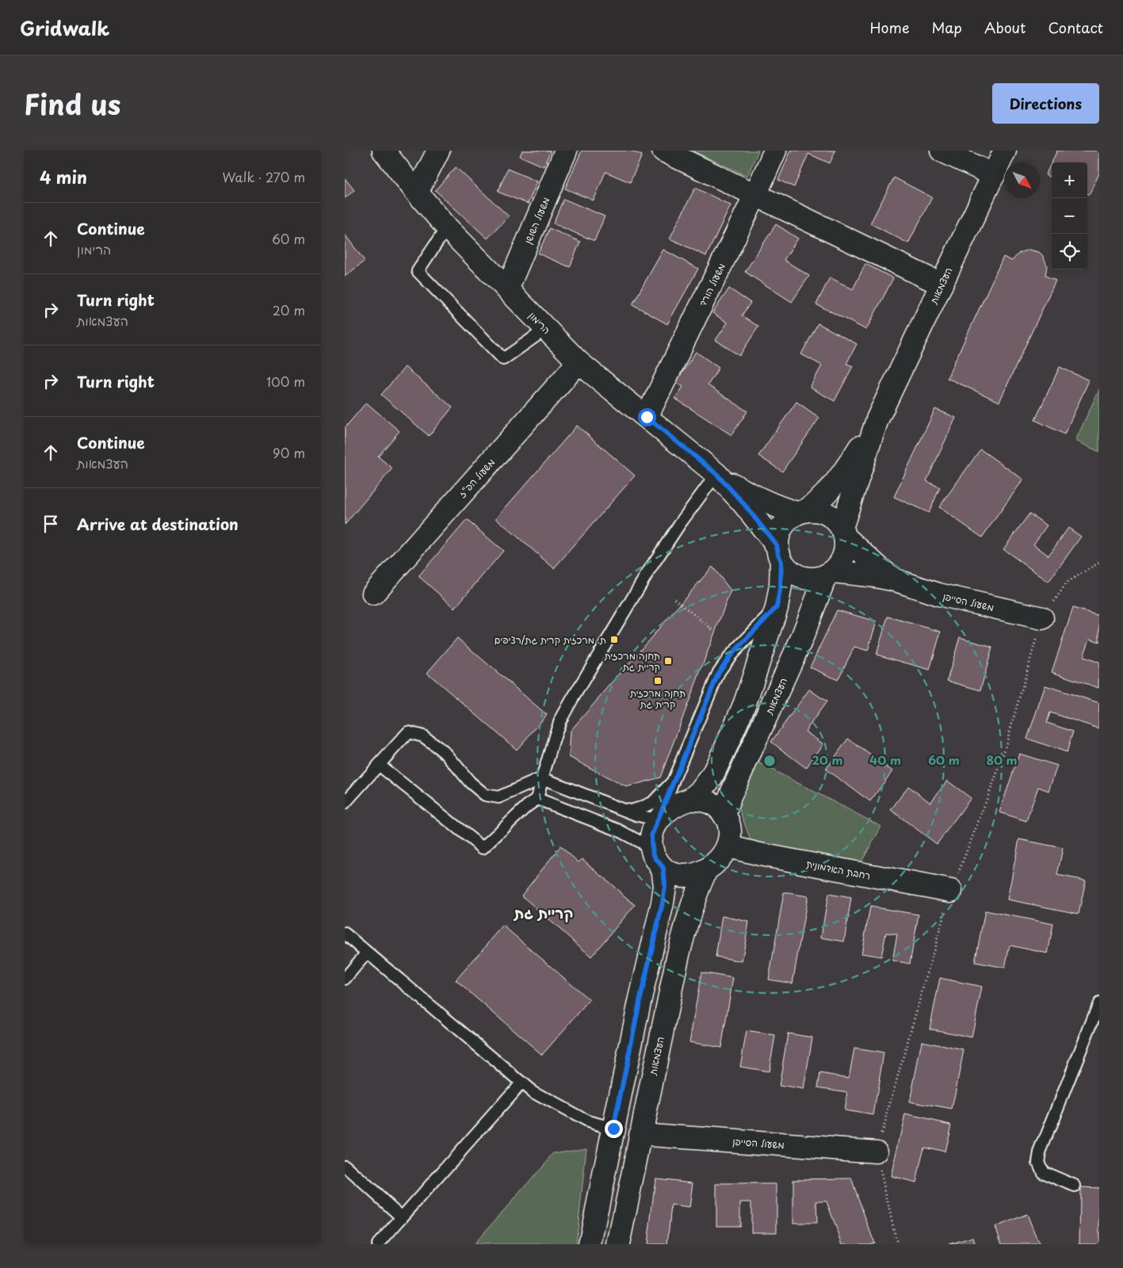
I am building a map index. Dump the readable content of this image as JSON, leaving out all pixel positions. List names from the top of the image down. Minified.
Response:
{"streets":{"street":["משעול השושן","משעול הורד","העצמאות","הרימון","משעול הפ\"ז","משעול הסייפן","רחבת האדמונית"]},"crossings":[["משעול השושן","הרימון"],["משעול הורד","הרימון"],["העצמאות","הרימון"],["העצמאות","משעול הסייפן"],["העצמאות","רחבת האדמונית"],["הרימון","משעול הפ\"ז"],["הרימון","משעול הסייפן"]],"districts":["קריית גת"],"places":{"transit":["ת. מרכזית קרית גת/רציפים","תחנה מרכזית קריית גת","תחנה מרכזית קרית גת"]},"north":"bottom right","page":{"header":"Gridwalk","nav":["Home","Map","About","Contact"],"title":"Find us","buttons":"Directions","heading":["4 min","Walk · 270 m"],"map_buttons":["+","−"],"list":[["Continue","הרימון","60 m"],["Turn right","העצמאות","20 m"],["Turn right","100 m"],["Continue","העצמאות","90 m"],"Arrive at destination"]},"rings":["20 m","40 m","60 m","80 m"]}
